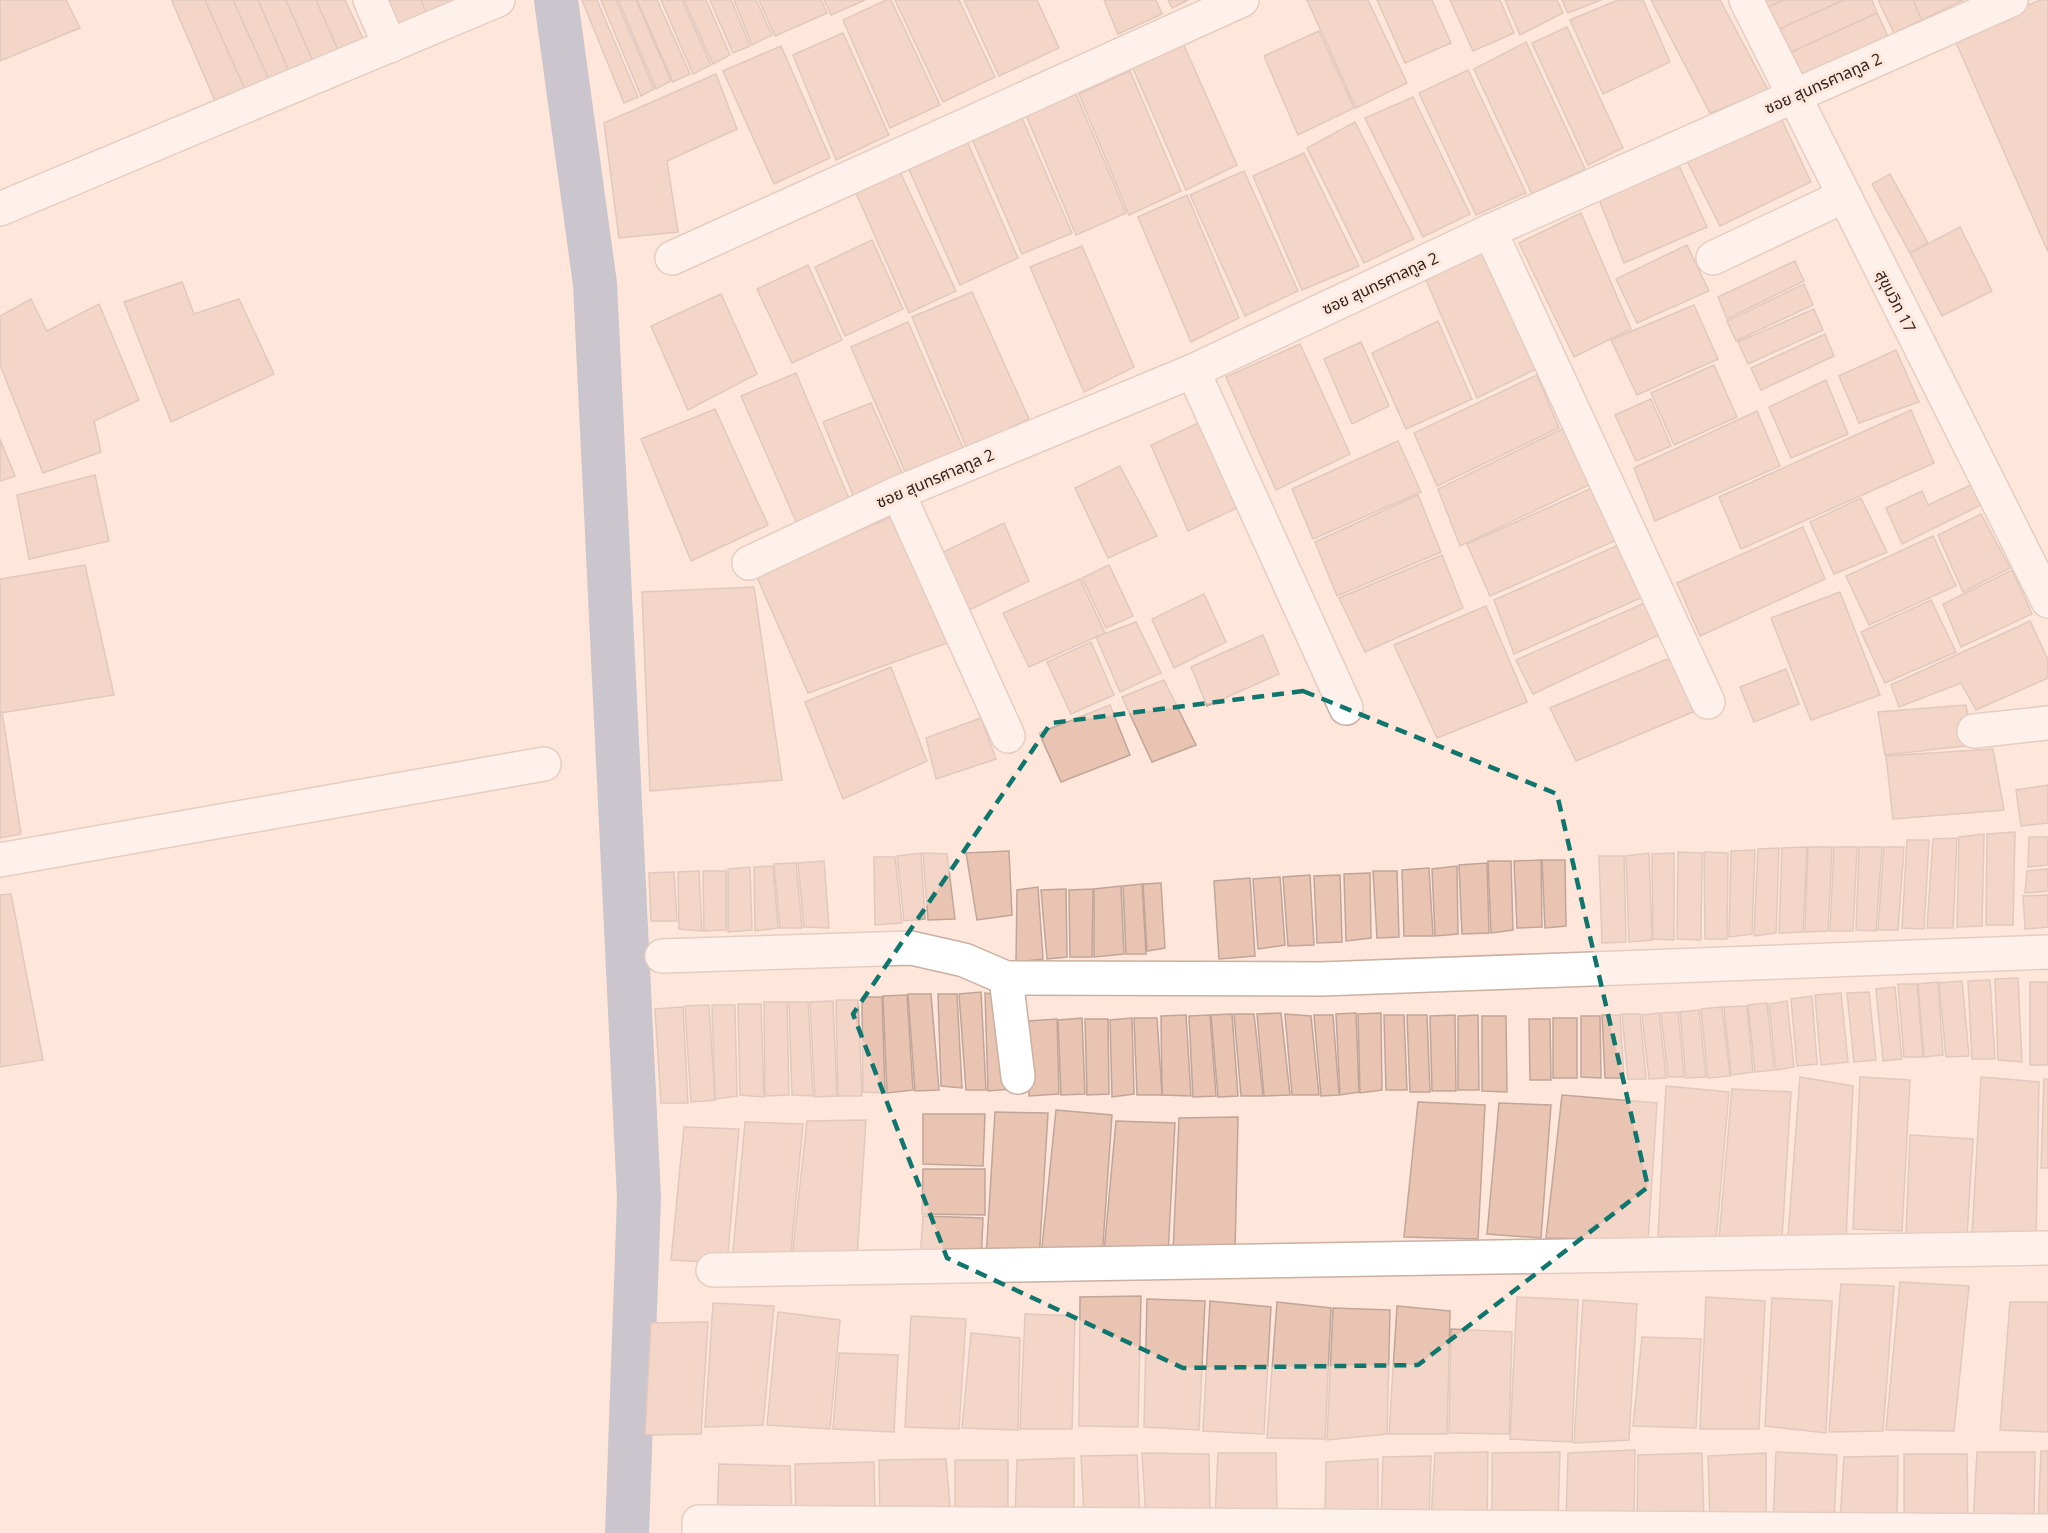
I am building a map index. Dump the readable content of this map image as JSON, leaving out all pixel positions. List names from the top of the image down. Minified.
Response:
{"streets":{"street":["ซอย สุนทรศาลทูล 2","สุขุมวิท 17"]},"crossings":[["ซอย สุนทรศาลทูล 2","สุขุมวิท 17"]]}
